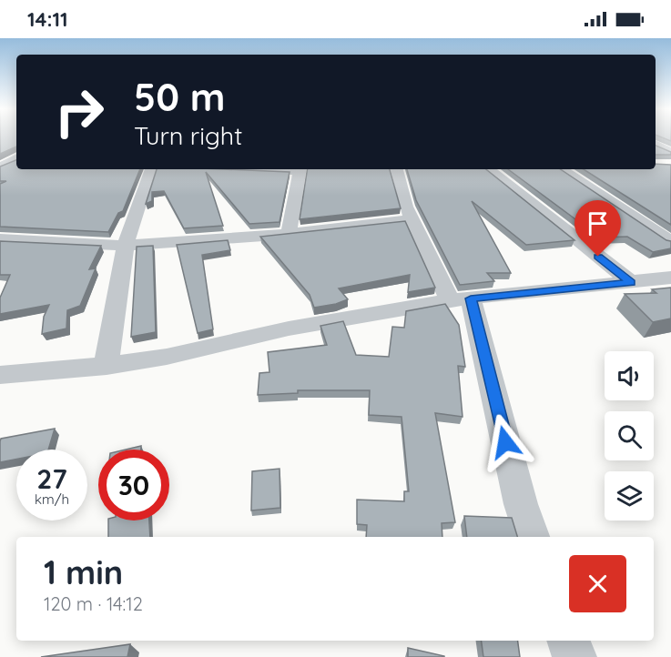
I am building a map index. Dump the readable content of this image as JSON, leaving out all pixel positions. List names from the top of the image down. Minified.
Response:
{"page":{"status":"14:11","turn":["50 m","Turn right"],"speed":"27 km/h","limit":"30","heading":["1 min","120 m · 14:12"]}}
